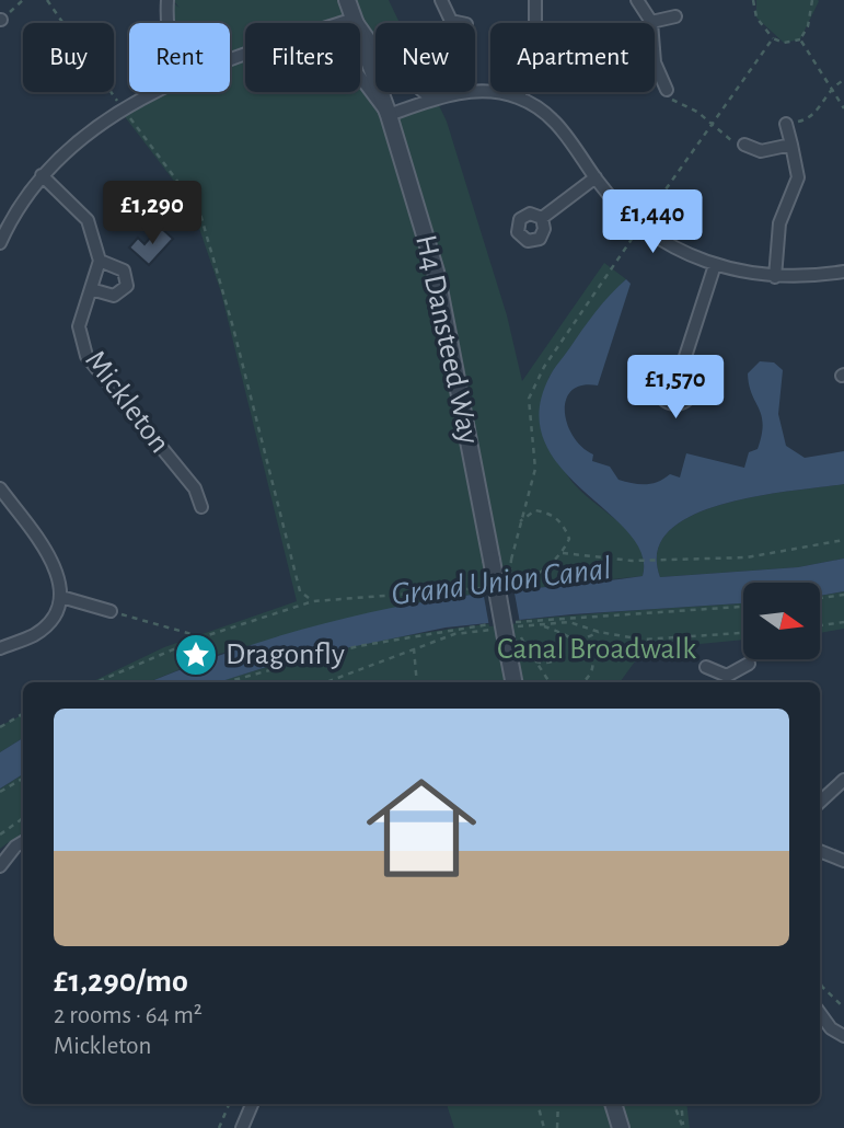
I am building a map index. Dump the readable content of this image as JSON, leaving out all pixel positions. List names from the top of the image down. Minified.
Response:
{"streets":{"street":["H4 Dansteed Way","Mickleton"]},"water":["Grand Union Canal"],"parks":["Canal Broadwalk"],"places":{"place":["Dragonfly"]},"north":"right","page":{"chip":["Buy","Rent","Filters","New","Apartment"],"price":["£1,290","£1,440","£1,570"],"list":[{"name":"£1,290/mo","note":"2 rooms · 64 m² · Mickleton"}]}}
